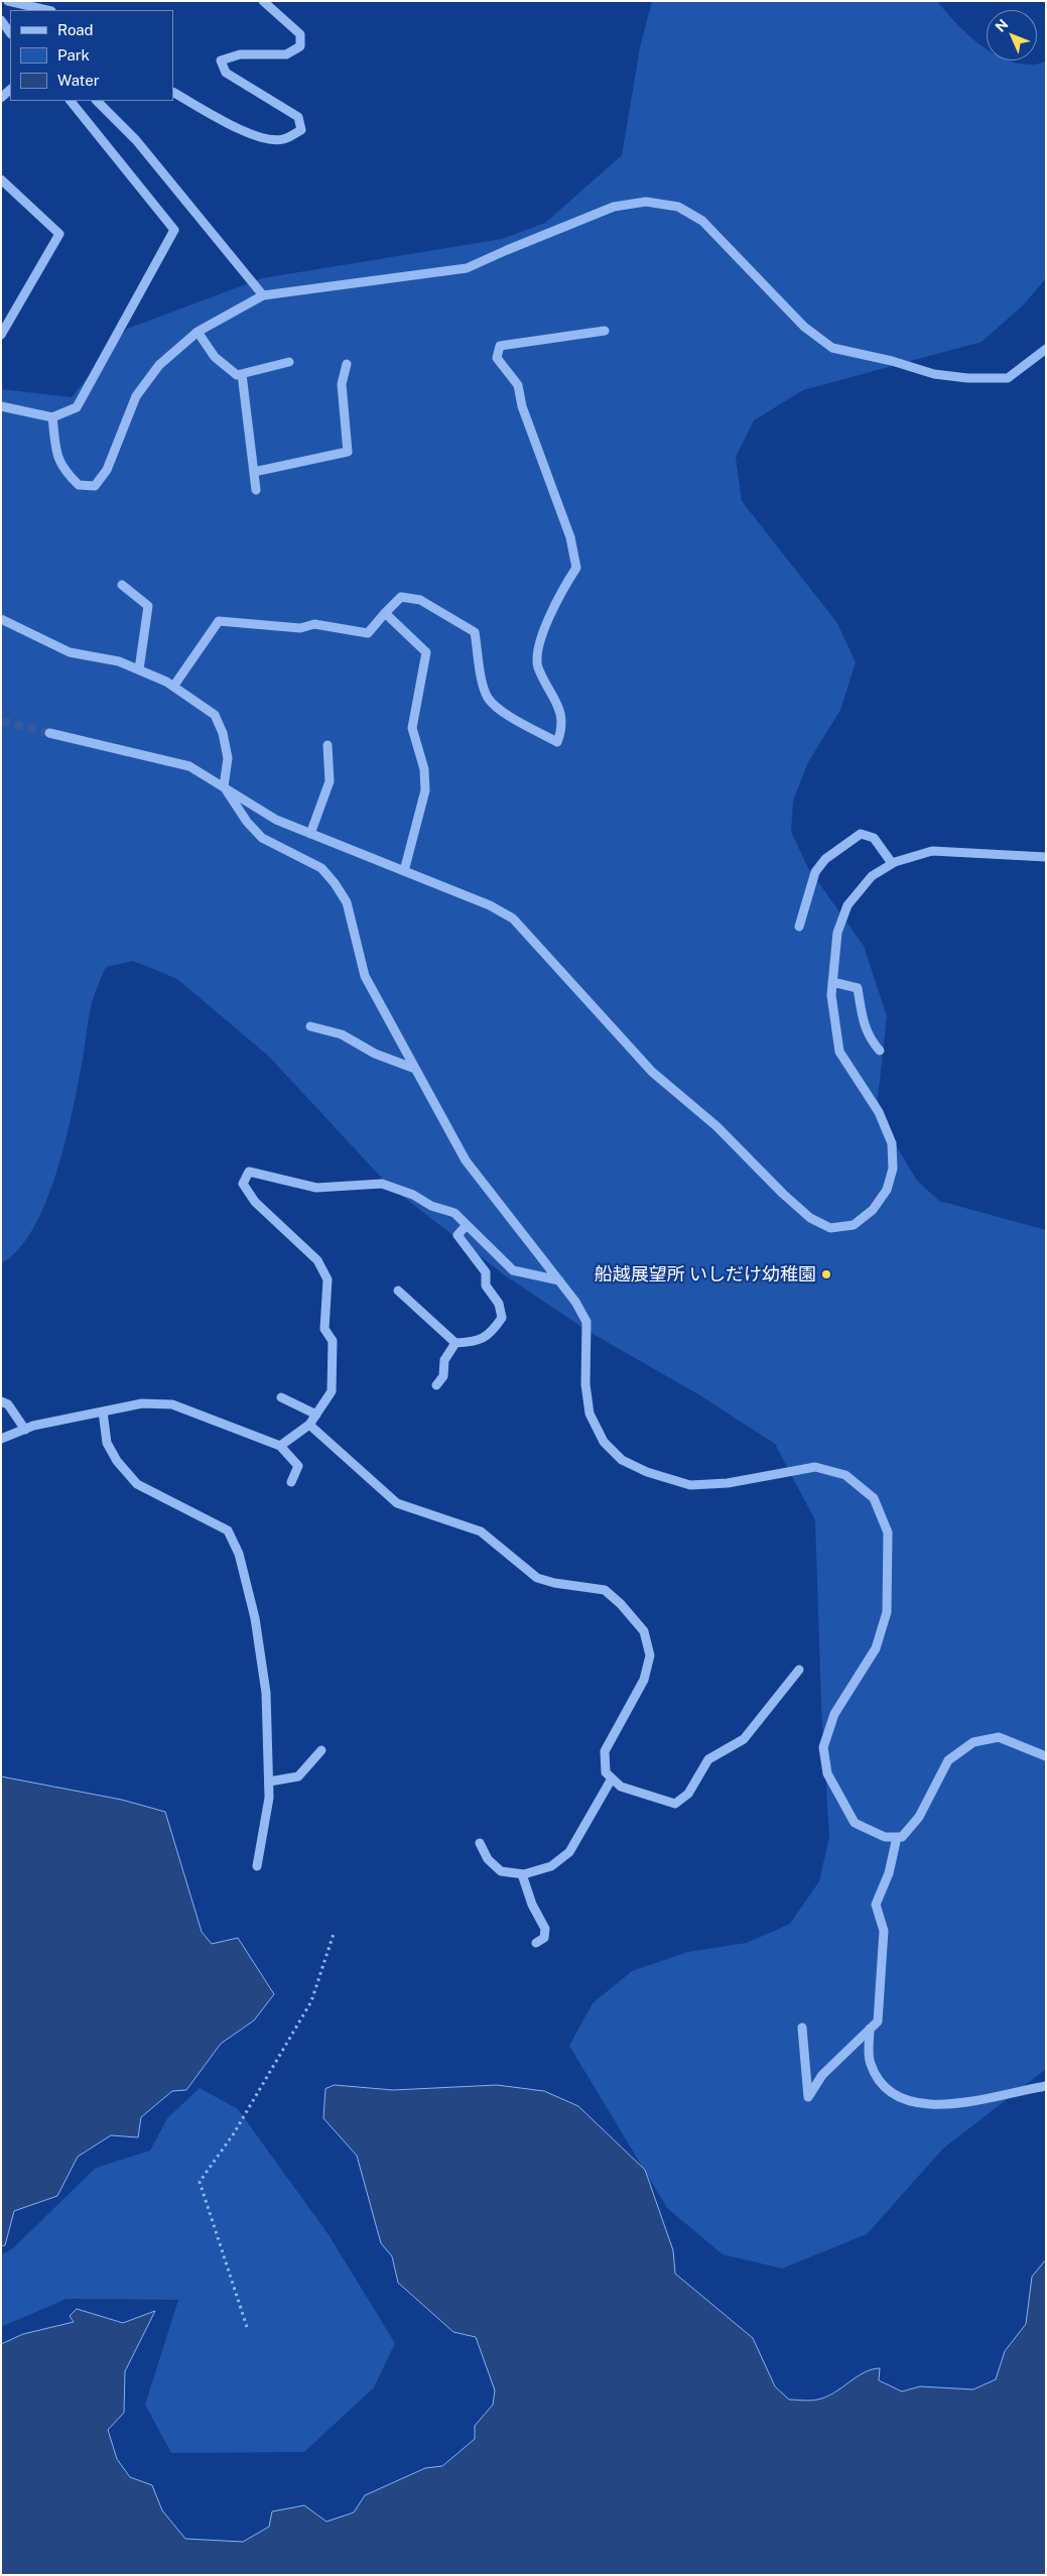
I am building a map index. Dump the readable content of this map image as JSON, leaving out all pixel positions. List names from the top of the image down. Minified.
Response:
{"places":["船越展望所 いしだけ幼稚園"],"legend":["Road","Park","Water"],"north":"top left"}
